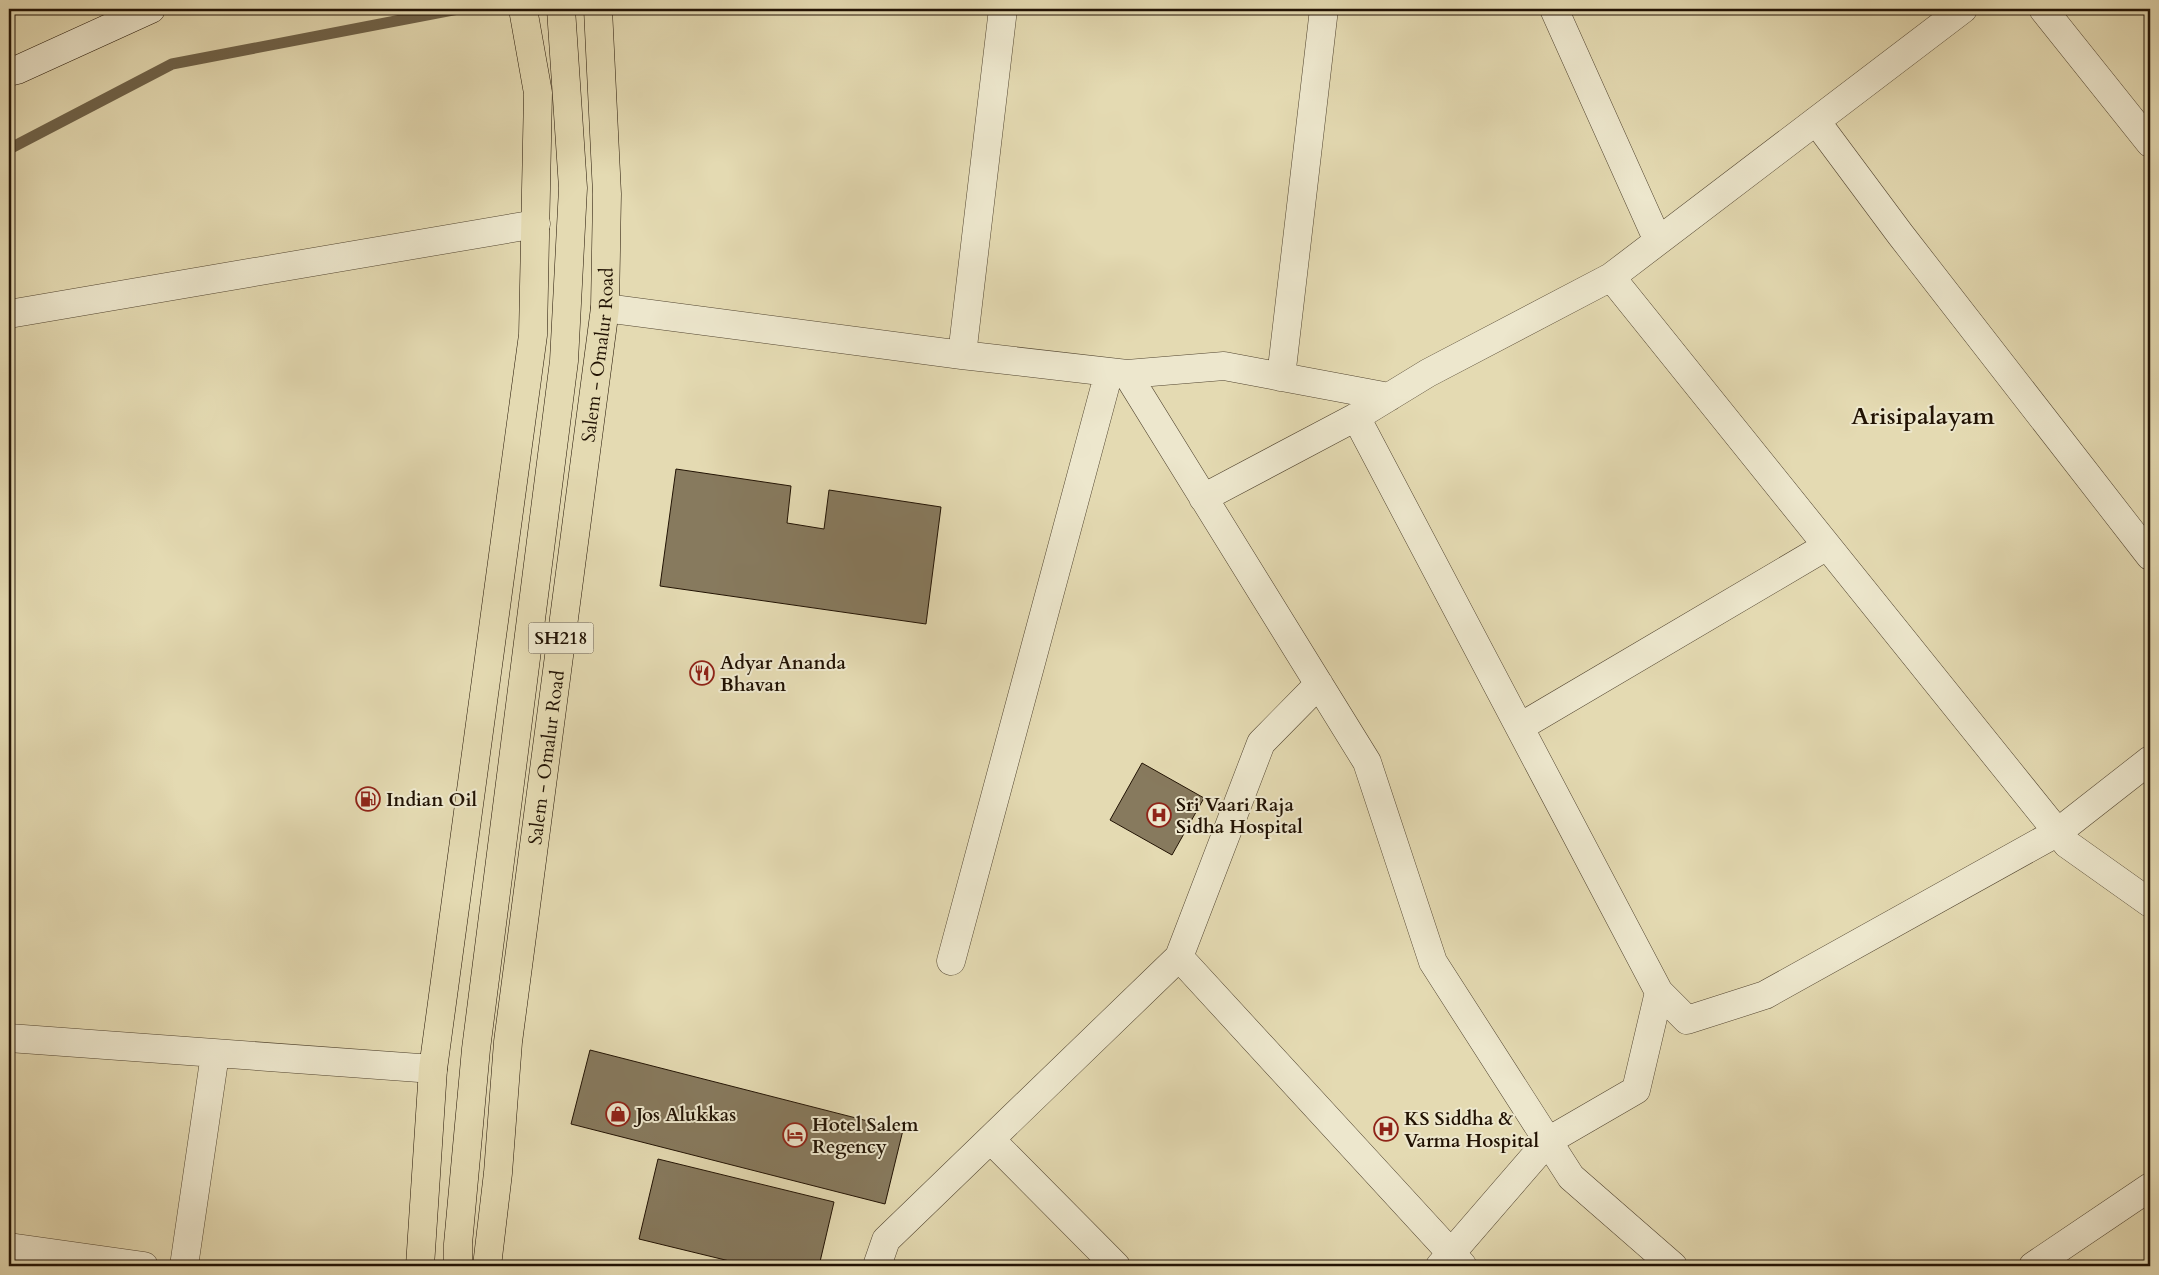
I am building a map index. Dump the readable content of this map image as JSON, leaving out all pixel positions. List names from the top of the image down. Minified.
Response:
{"streets":{"main road":["Salem - Omalur Road","SH218"]},"districts":["Arisipalayam"],"places":{"restaurant":["Adyar Ananda Bhavan"],"fuel station":["Indian Oil"],"hospital":["Sri Vaari Raja Sidha Hospital","KS Siddha & Varma Hospital"],"shop":["Jos Alukkas"],"hotel":["Hotel Salem Regency"]}}
